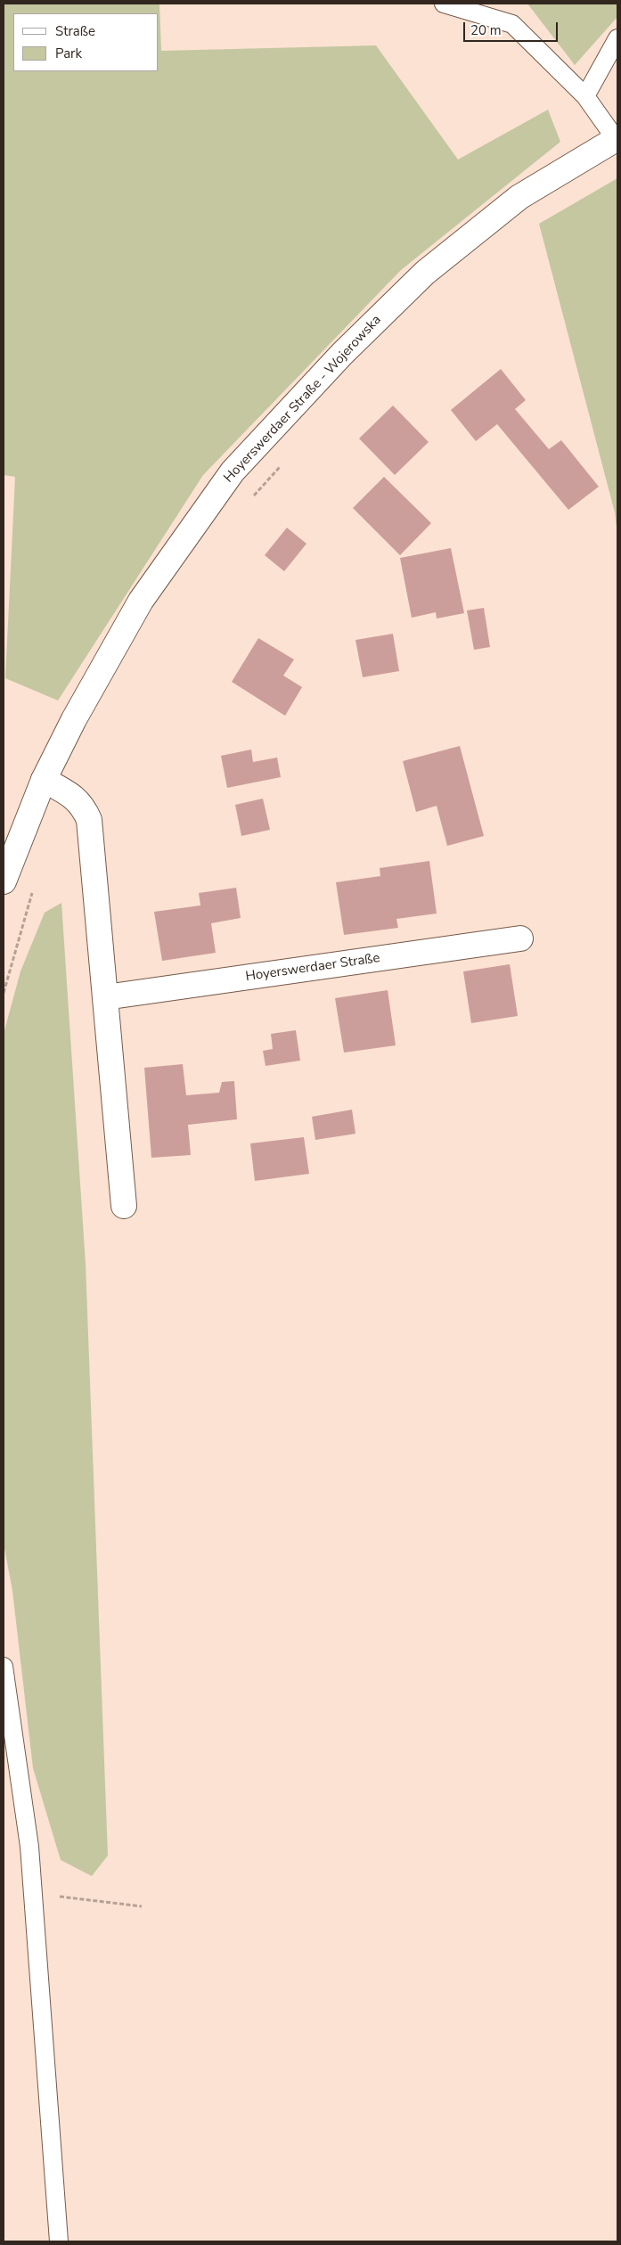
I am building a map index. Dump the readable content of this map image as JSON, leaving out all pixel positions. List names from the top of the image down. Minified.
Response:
{"streets":{"main road":["Hoyerswerdaer Straße - Wojerowska","Hoyerswerdaer Straße"]},"legend":["Straße","Park"],"scale_bar":"20 m"}
